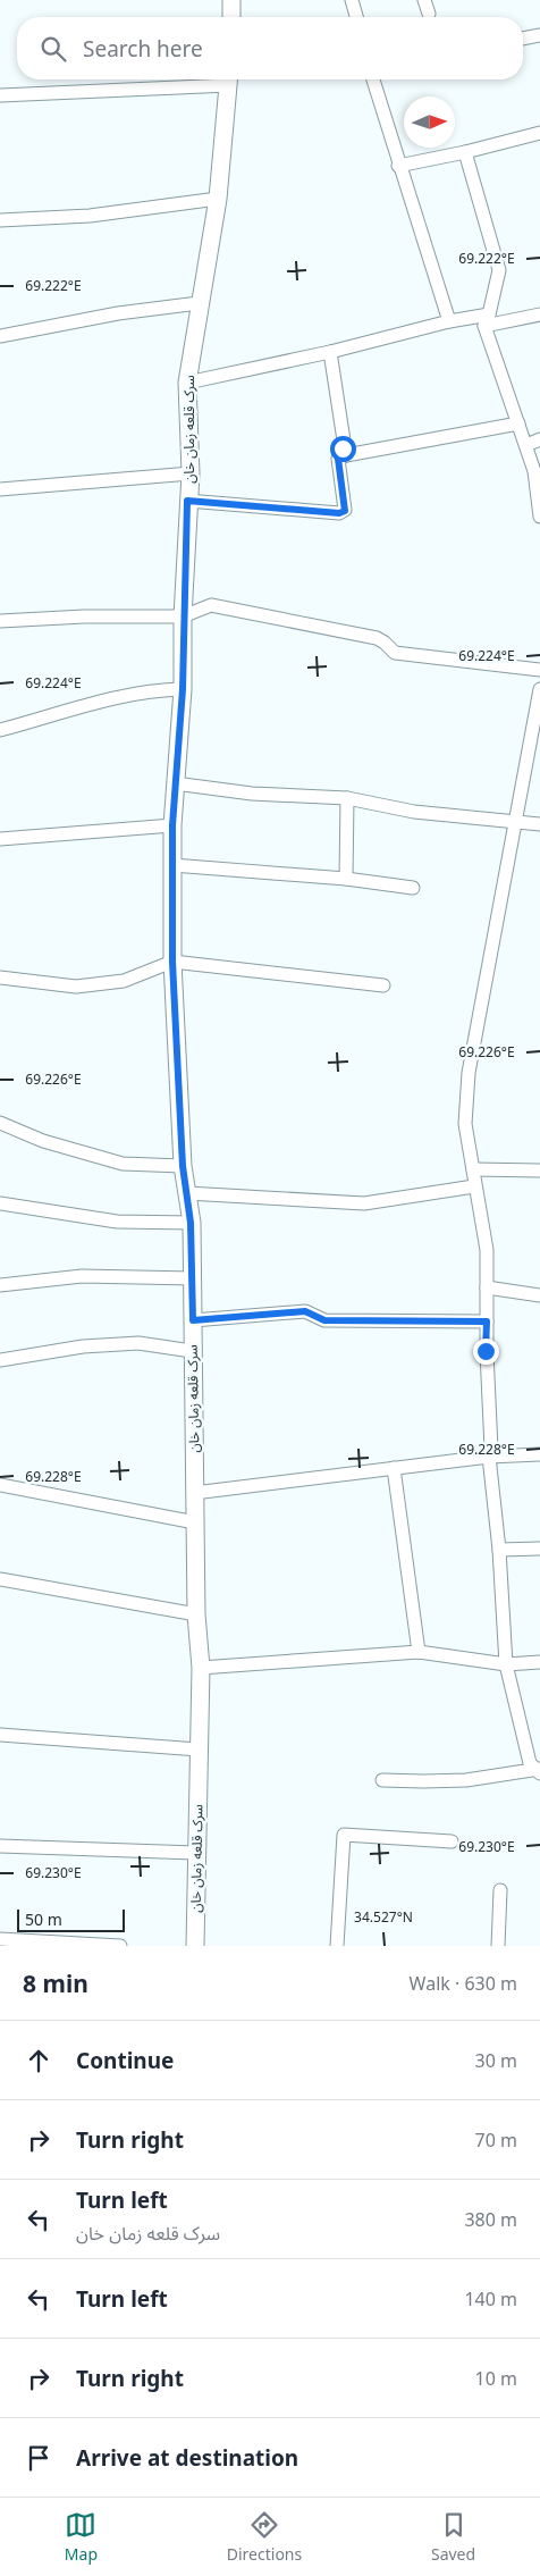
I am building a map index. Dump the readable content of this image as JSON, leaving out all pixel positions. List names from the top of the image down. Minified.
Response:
{"streets":{"street":["سرک قلعه زمان خان"]},"scale_bar":"50 m","north":"right","page":{"search":"Search here","scale":"50 m","heading":["8 min","Walk · 630 m"],"list":[["Continue","30 m"],["Turn right","70 m"],["Turn left","سرک قلعه زمان خان","380 m"],["Turn left","140 m"],["Turn right","10 m"],"Arrive at destination"],"nav":["Map","Directions","Saved"]},"coordinates":["69.222°E","69.224°E","69.226°E","69.228°E","69.230°E","34.527°N"]}
